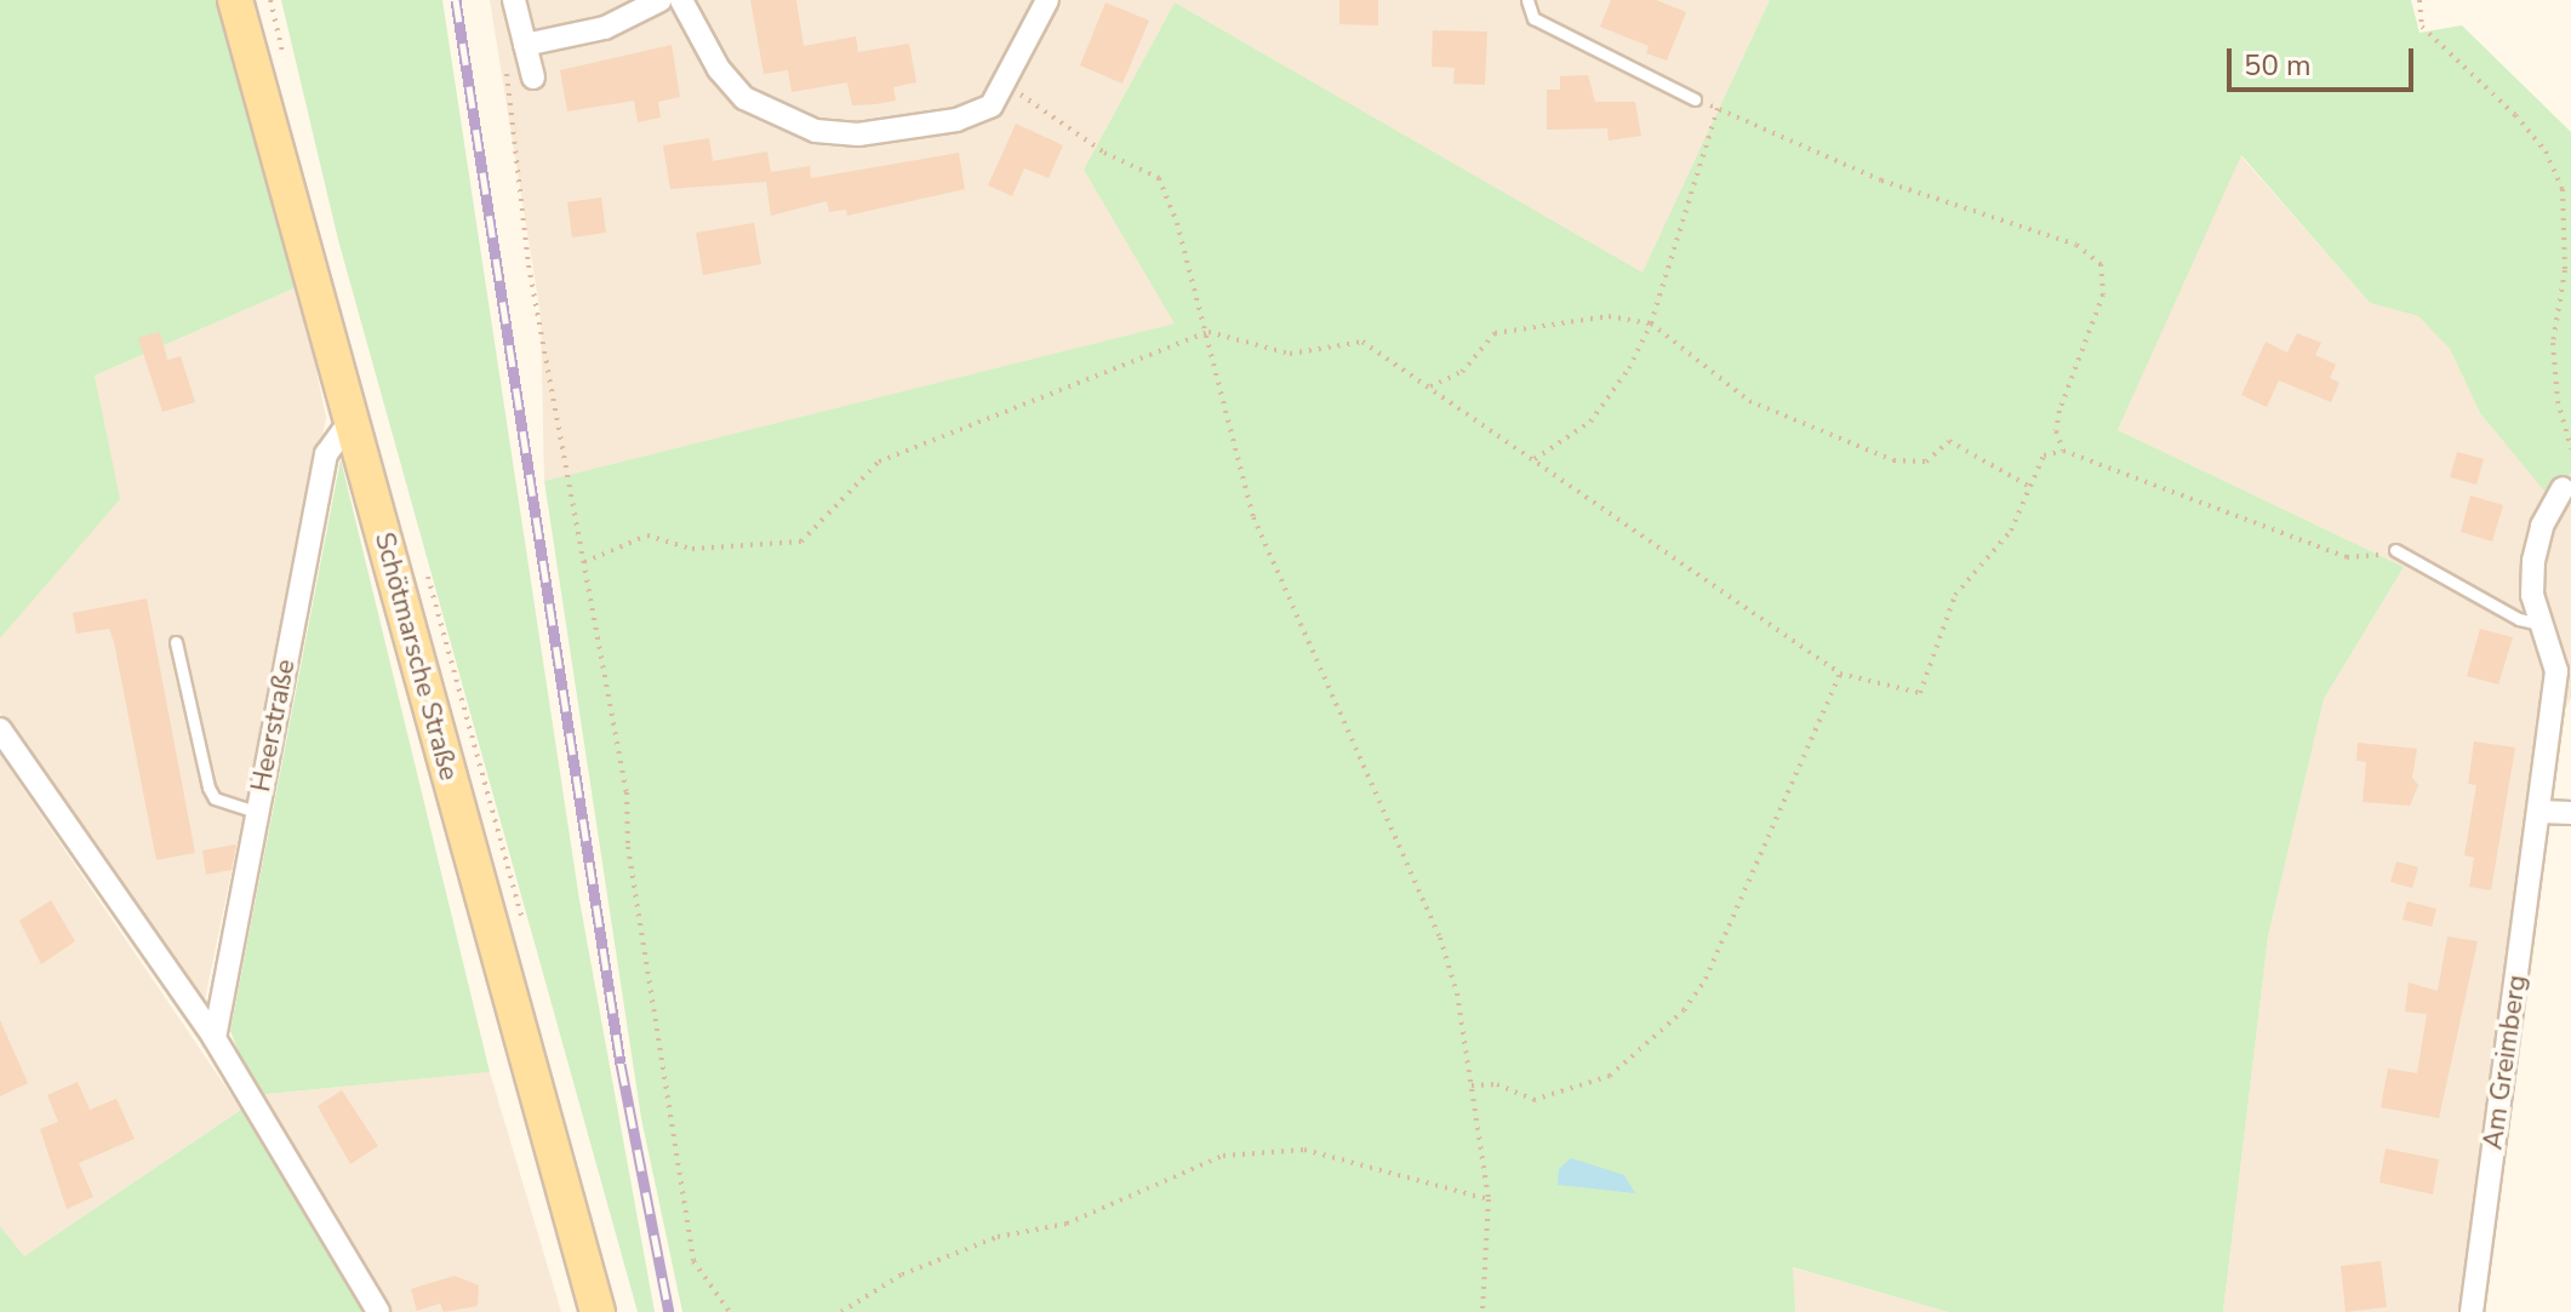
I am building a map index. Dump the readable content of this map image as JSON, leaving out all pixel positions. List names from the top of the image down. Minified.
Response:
{"streets":{"main road":["Schötmarsche Straße"],"street":["Heerstraße","Am Greimberg"]},"crossings":[["Schötmarsche Straße","Heerstraße"]],"scale_bar":"50 m"}
